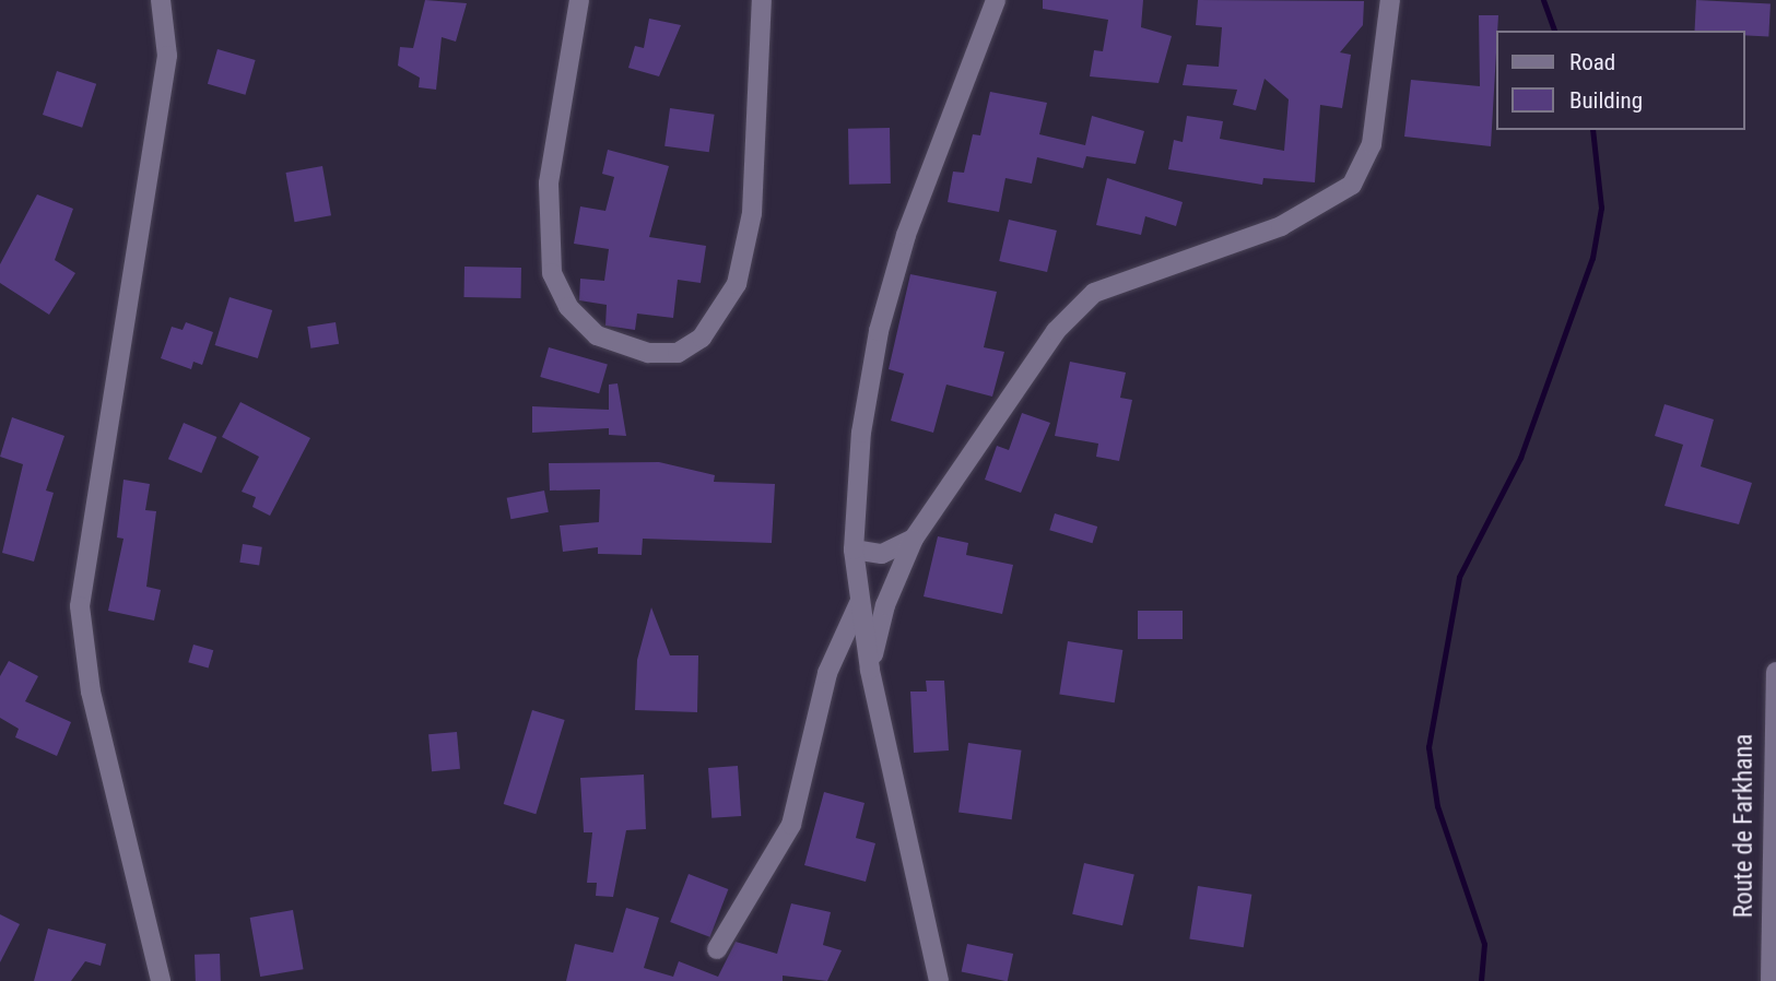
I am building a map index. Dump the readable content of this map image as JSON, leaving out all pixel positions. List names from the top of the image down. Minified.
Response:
{"streets":{"street":["Route de Farkhana"]},"legend":["Road","Building"]}
